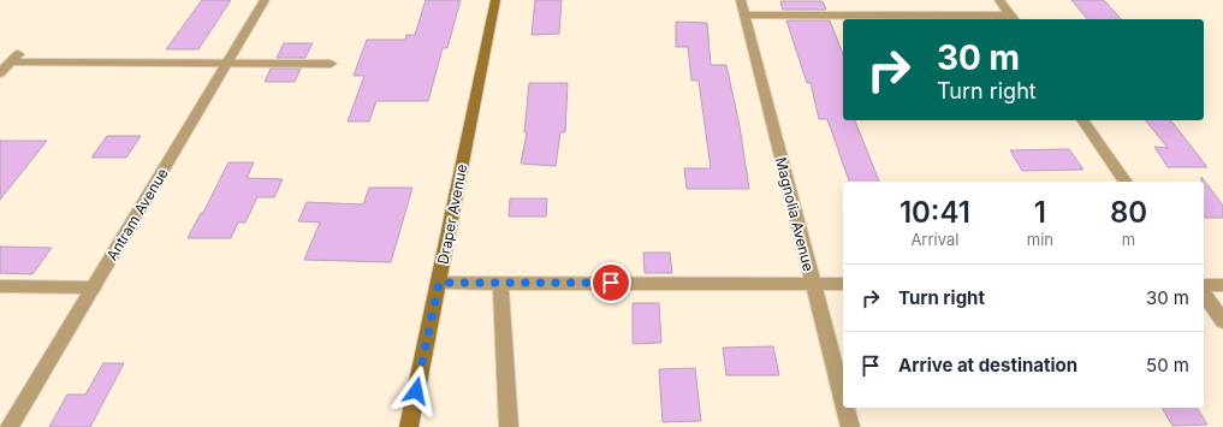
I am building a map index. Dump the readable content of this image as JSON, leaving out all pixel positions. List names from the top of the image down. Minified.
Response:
{"streets":{"street":["Antram Avenue","Draper Avenue","Magnolia Avenue"]},"page":{"turn":["30 m","Turn right"],"eta":["10:41","Arrival","1","min","80","m"],"list":[{"name":"Turn right","value":"30 m"},{"name":"Arrive at destination","value":"50 m"}]}}
